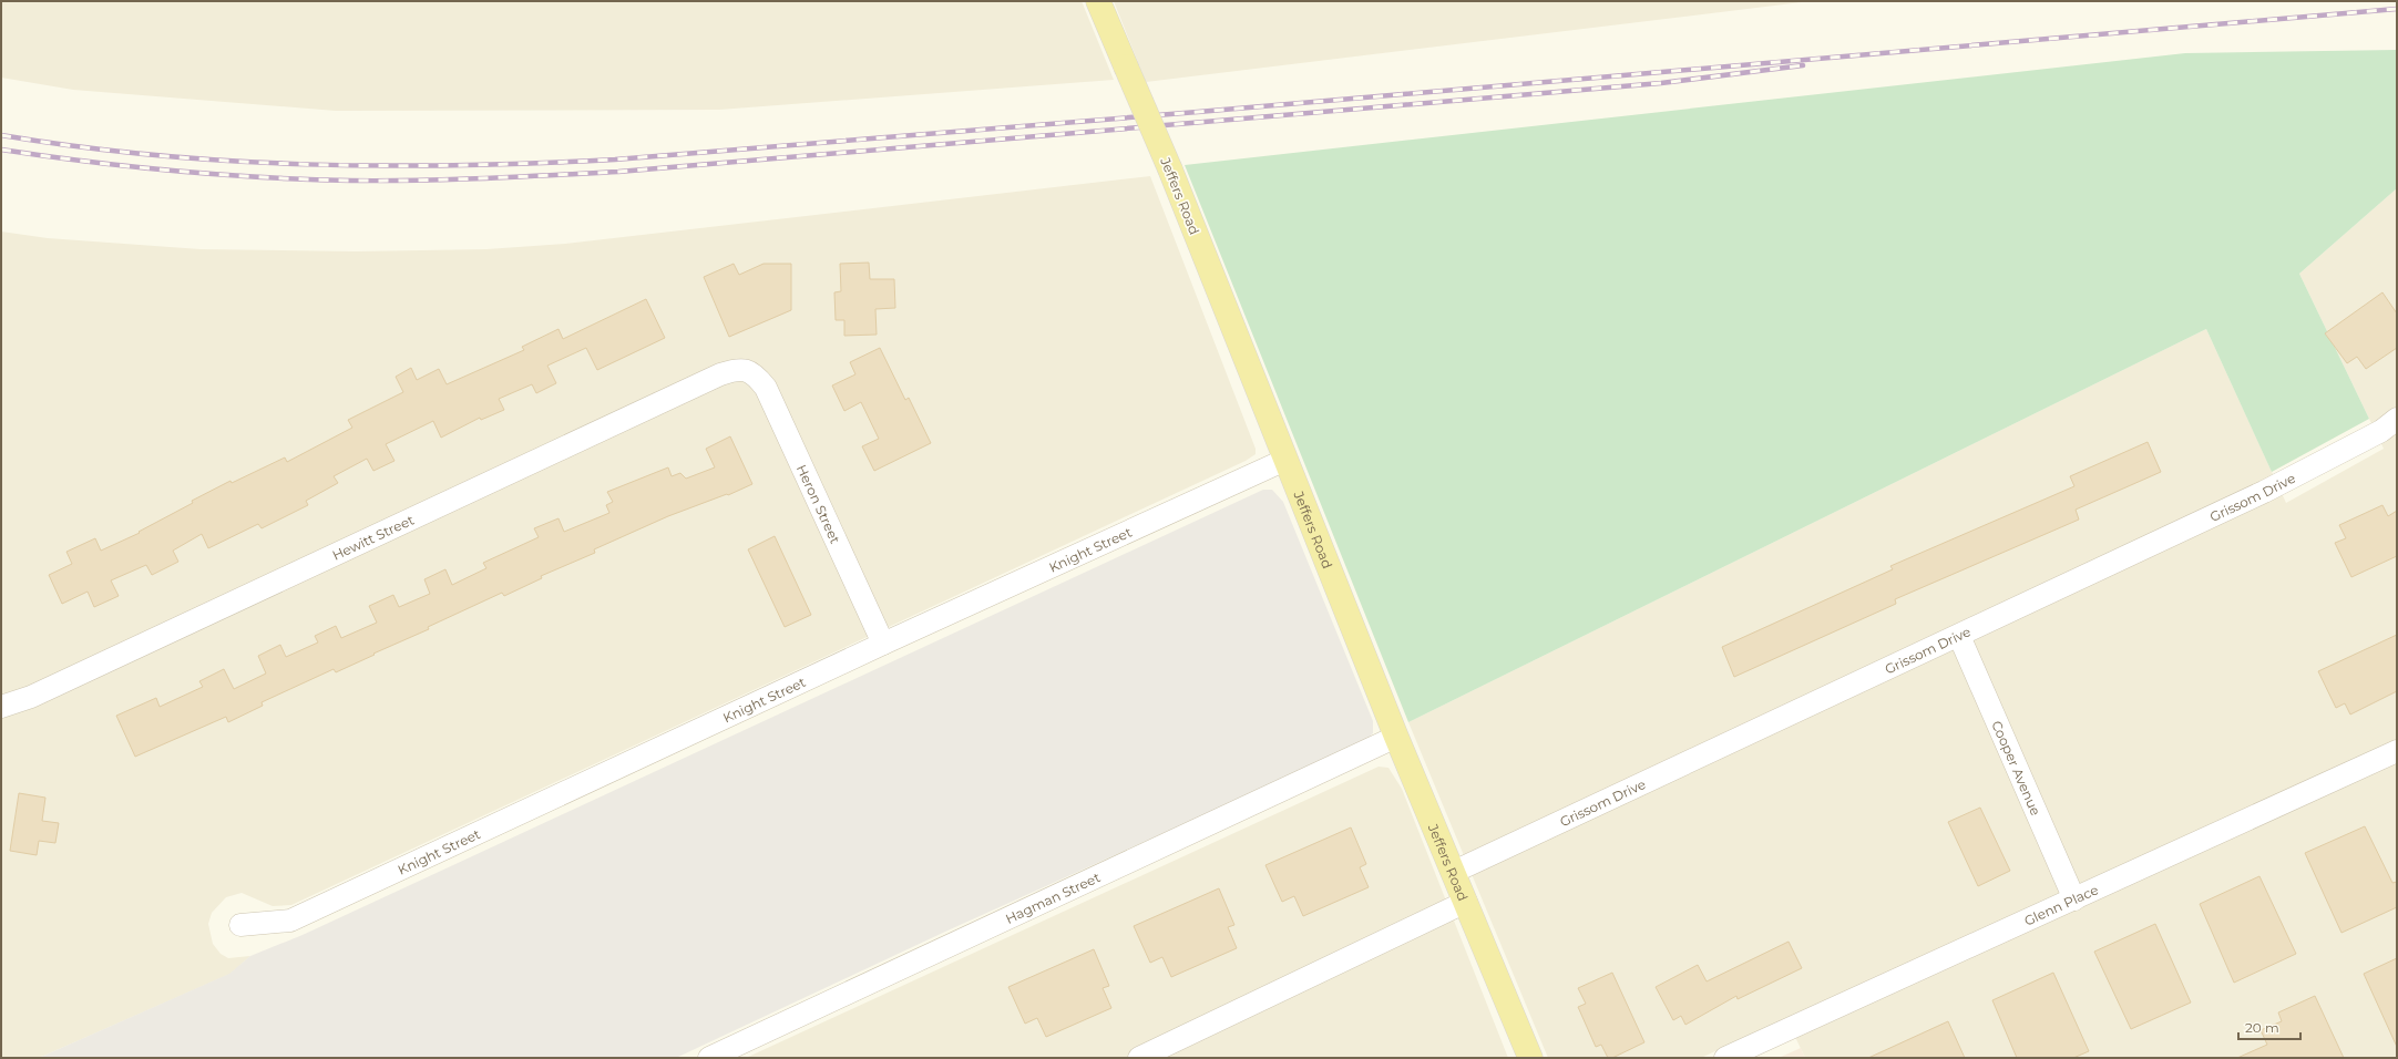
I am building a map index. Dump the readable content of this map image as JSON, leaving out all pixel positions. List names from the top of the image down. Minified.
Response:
{"streets":{"main road":["Jeffers Road"],"street":["Grissom Drive","Heron Street","Hewitt Street","Knight Street","Cooper Avenue","Hagman Street","Glenn Place"]},"crossings":[["Jeffers Road","Grissom Drive"],["Jeffers Road","Knight Street"],["Jeffers Road","Hagman Street"],["Grissom Drive","Cooper Avenue"],["Heron Street","Hewitt Street"],["Heron Street","Knight Street"],["Cooper Avenue","Glenn Place"]],"scale_bar":"20 m"}
